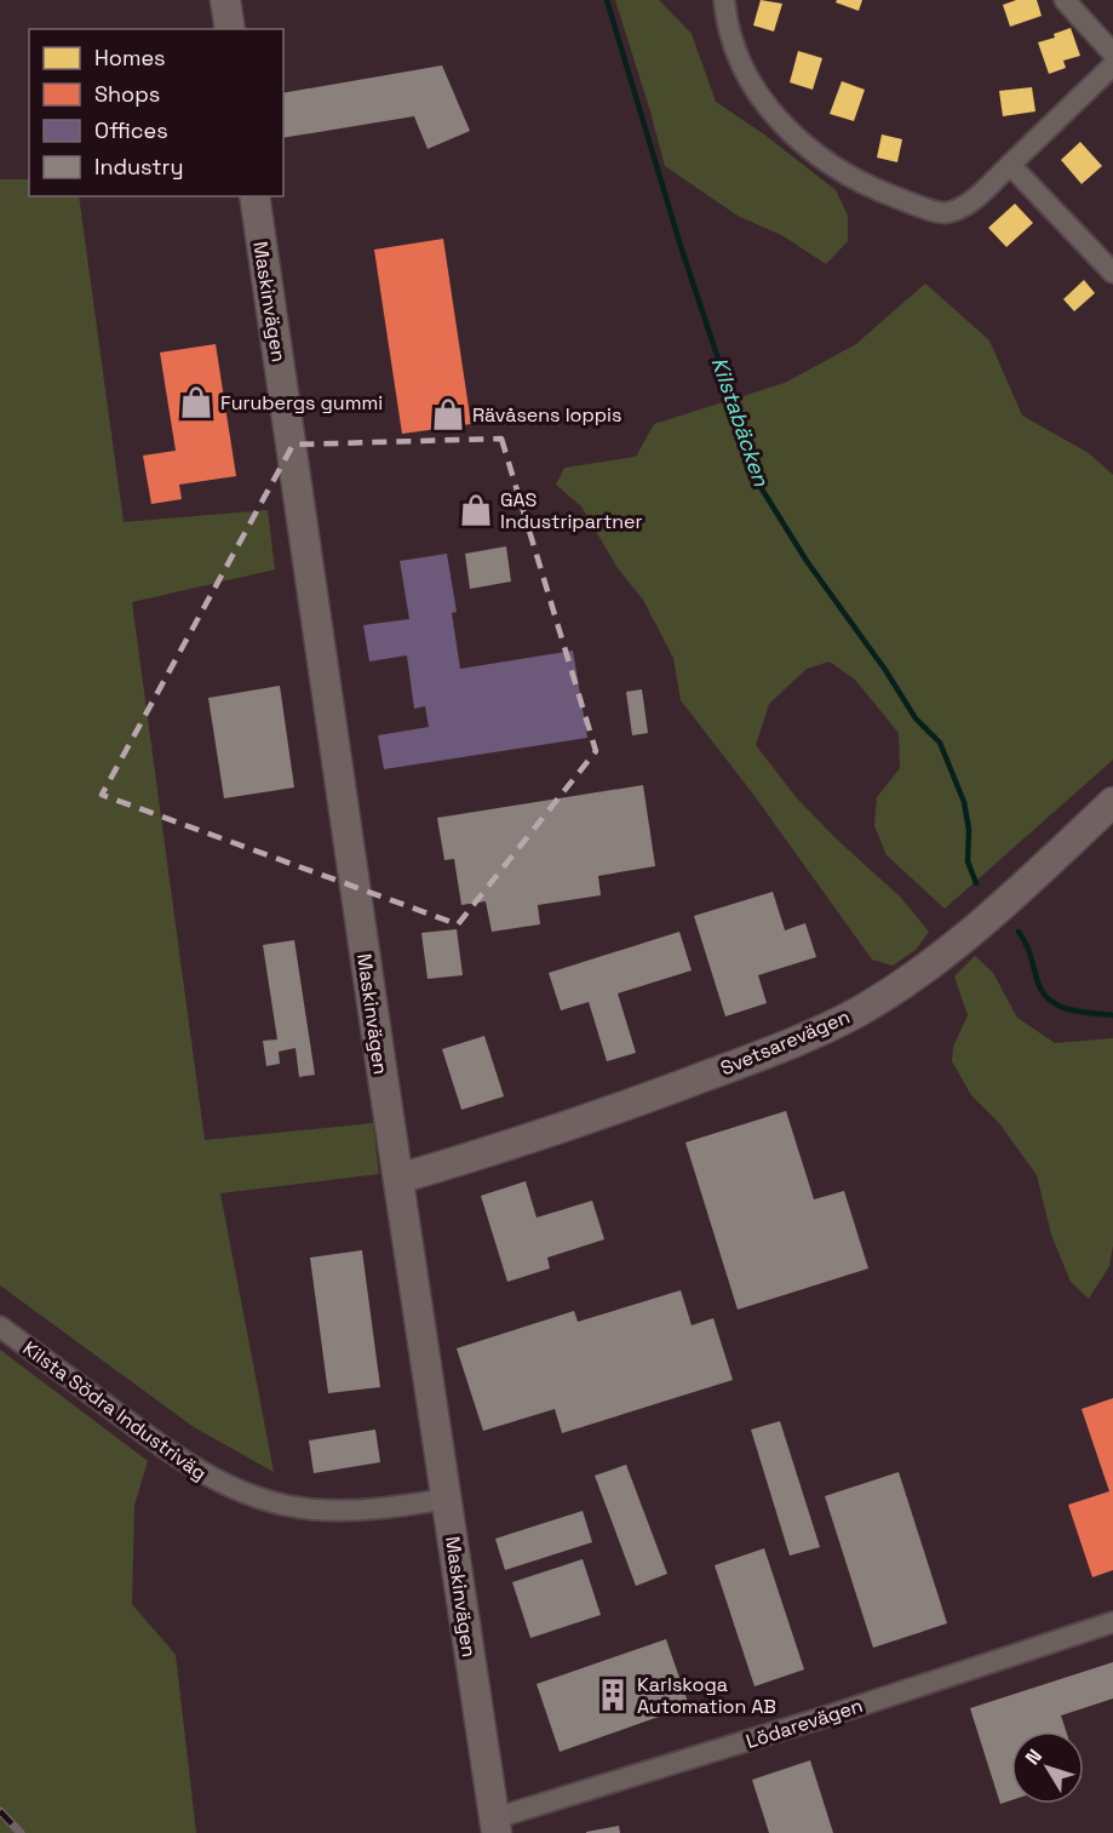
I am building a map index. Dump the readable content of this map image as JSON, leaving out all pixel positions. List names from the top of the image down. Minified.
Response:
{"streets":{"street":["Maskinvägen","Svetsarevägen","Kilsta Södra Industriväg","Lödarevägen"]},"crossings":[["Maskinvägen","Svetsarevägen"],["Maskinvägen","Kilsta Södra Industriväg"],["Maskinvägen","Lödarevägen"]],"water":["Kilstabäcken"],"places":{"shop":["Furubergs gummi","Rävåsens loppis","GAS Industripartner"],"building":["Karlskoga Automation AB"]},"legend":["Homes","Shops","Offices","Industry"],"north":"top left"}
